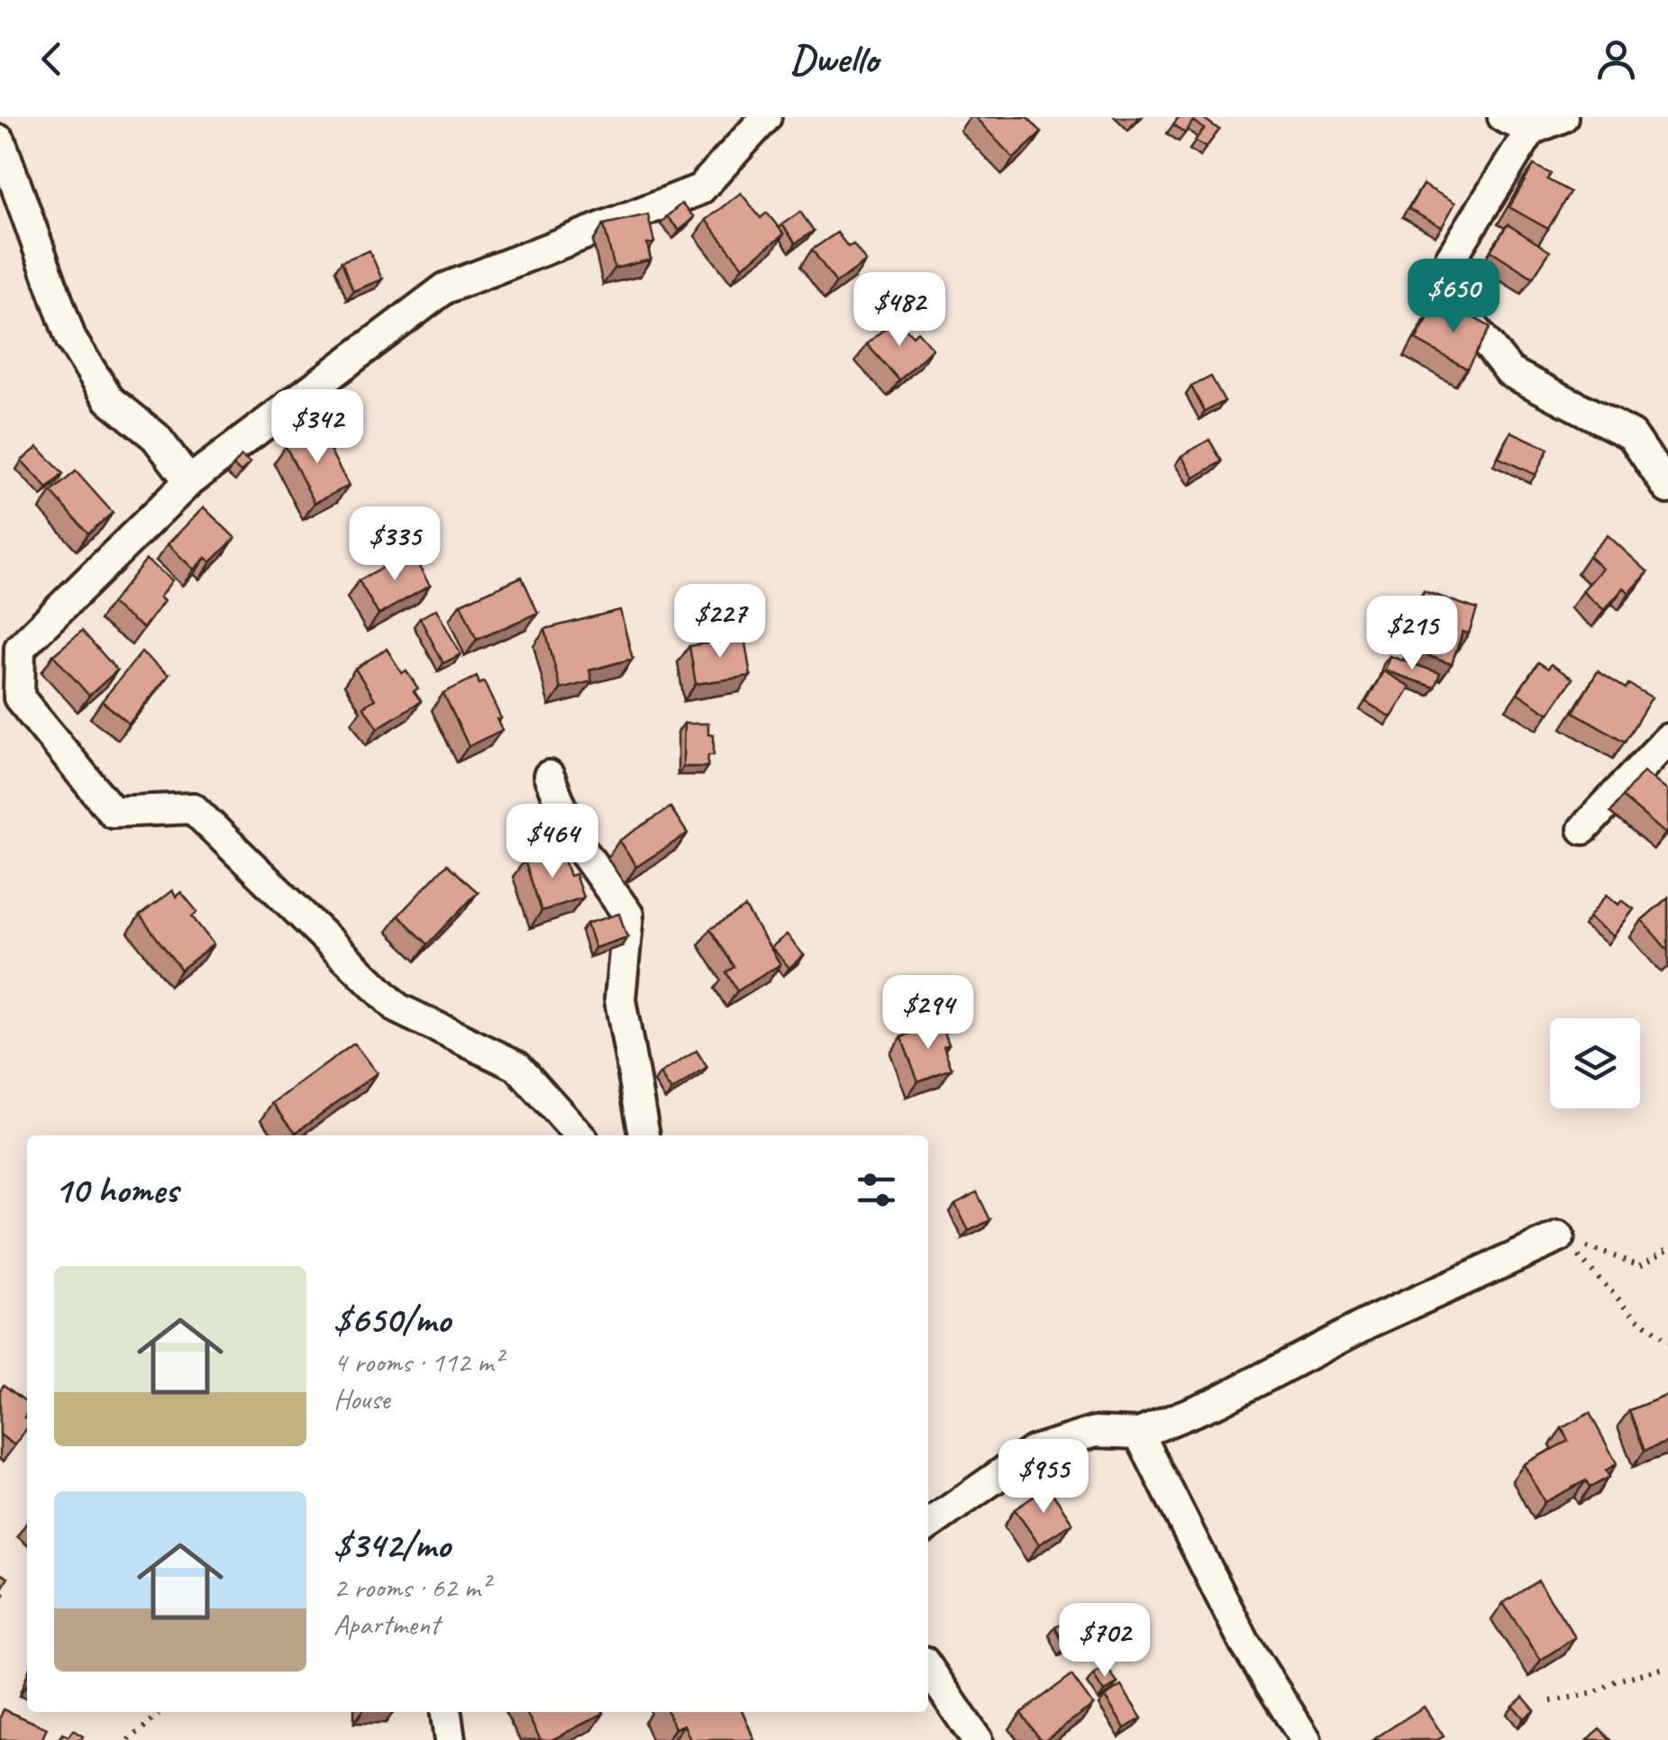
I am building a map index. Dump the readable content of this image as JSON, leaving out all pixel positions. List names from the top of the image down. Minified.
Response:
{"page":{"header":"Dwello","price":["$650","$482","$342","$335","$227","$215","$464","$294","$955","$702"],"heading":"10 homes","list":[{"name":"$650/mo","note":"4 rooms · 112 m² · House"},{"name":"$342/mo","note":"2 rooms · 62 m² · Apartment"}]}}
